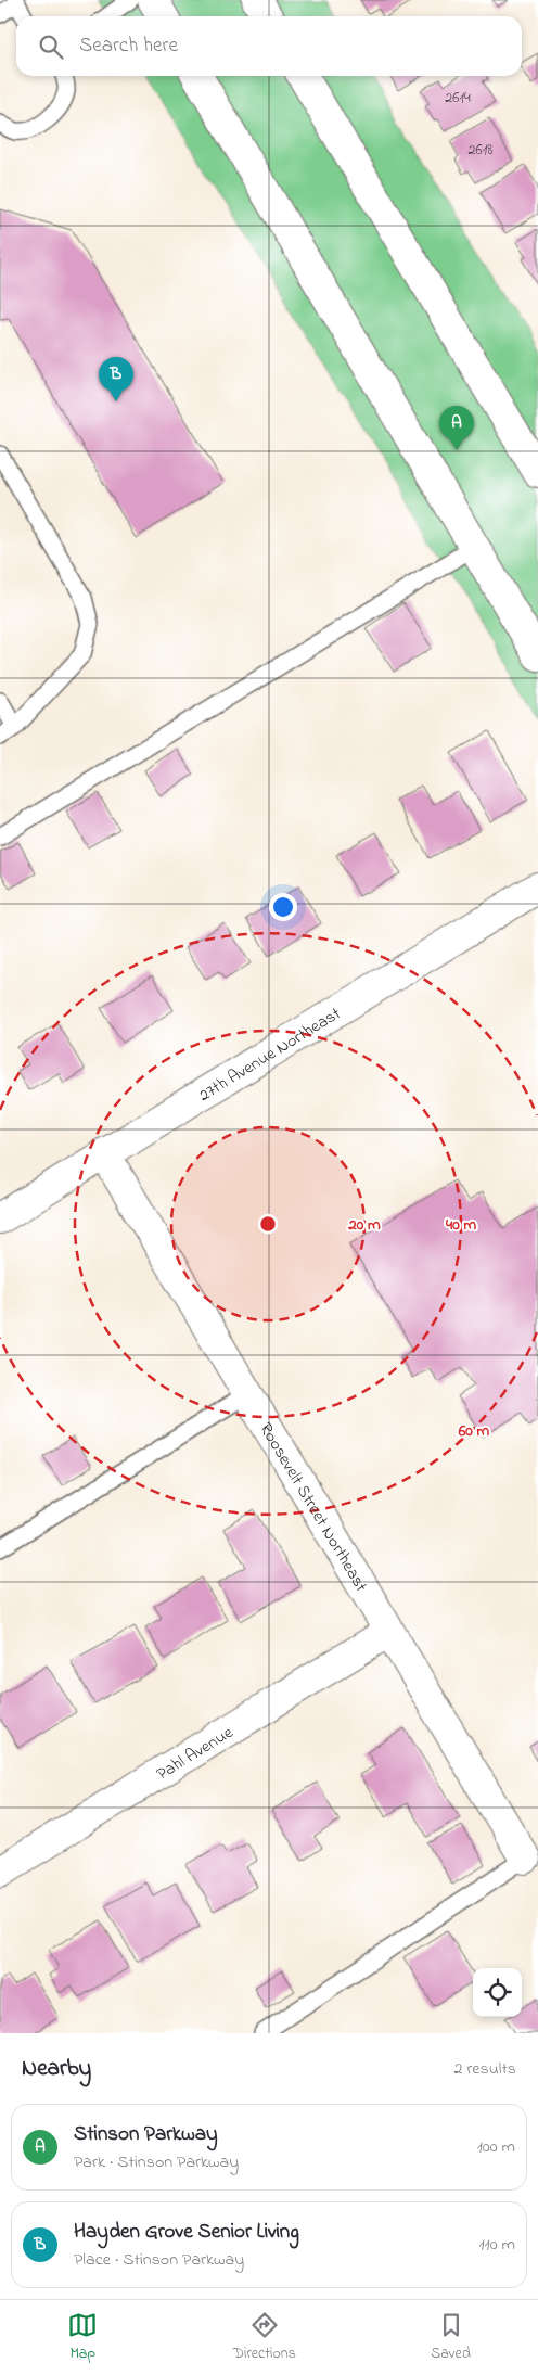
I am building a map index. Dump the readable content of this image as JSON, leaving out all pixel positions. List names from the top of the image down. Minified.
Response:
{"streets":{"street":["27th Avenue Northeast","Roosevelt Street Northeast","Pahl Avenue"]},"crossings":[["27th Avenue Northeast","Roosevelt Street Northeast"],["Roosevelt Street Northeast","Pahl Avenue"]],"house_numbers":["2614","2618"],"page":{"search":"Search here","pins":["B","A"],"heading":["Nearby","2 results"],"list":[{"mark":"A","name":"Stinson Parkway","note":"Park · Stinson Parkway","value":"100 m"},{"mark":"B","name":"Hayden Grove Senior Living","note":"Place · Stinson Parkway","value":"110 m"}],"nav":["Map","Directions","Saved"]},"rings":["20 m","40 m","60 m"]}
